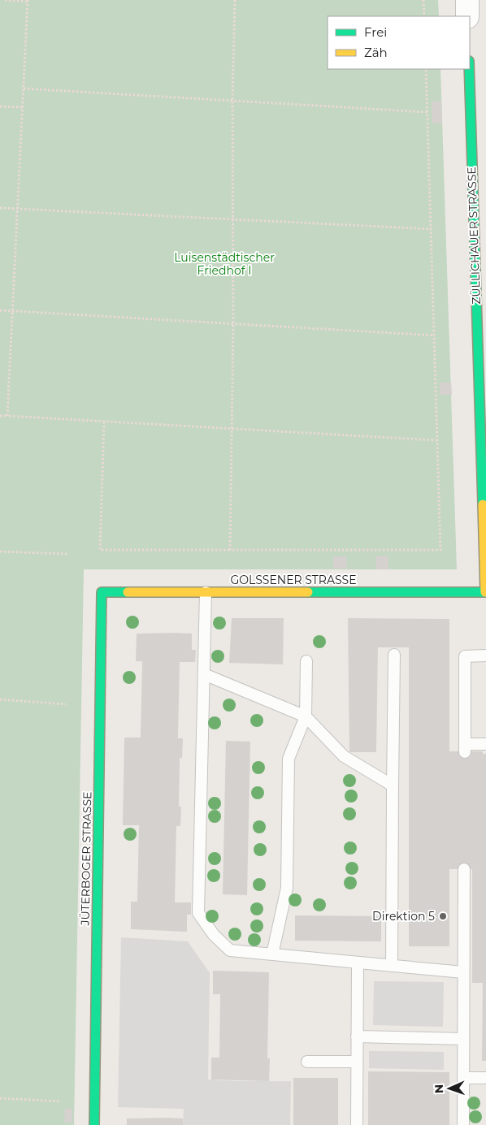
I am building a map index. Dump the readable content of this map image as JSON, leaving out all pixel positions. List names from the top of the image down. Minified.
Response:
{"streets":{"street":["ZÜLLICHAUER STRASSE","GOLSSENER STRASSE","JÜTERBOGER STRASSE"]},"crossings":[["ZÜLLICHAUER STRASSE","GOLSSENER STRASSE"],["GOLSSENER STRASSE","JÜTERBOGER STRASSE"]],"parks":["Luisenstädtischer Friedhof I"],"places":["Direktion 5"],"legend":["Frei","Zäh"],"north":"left"}
